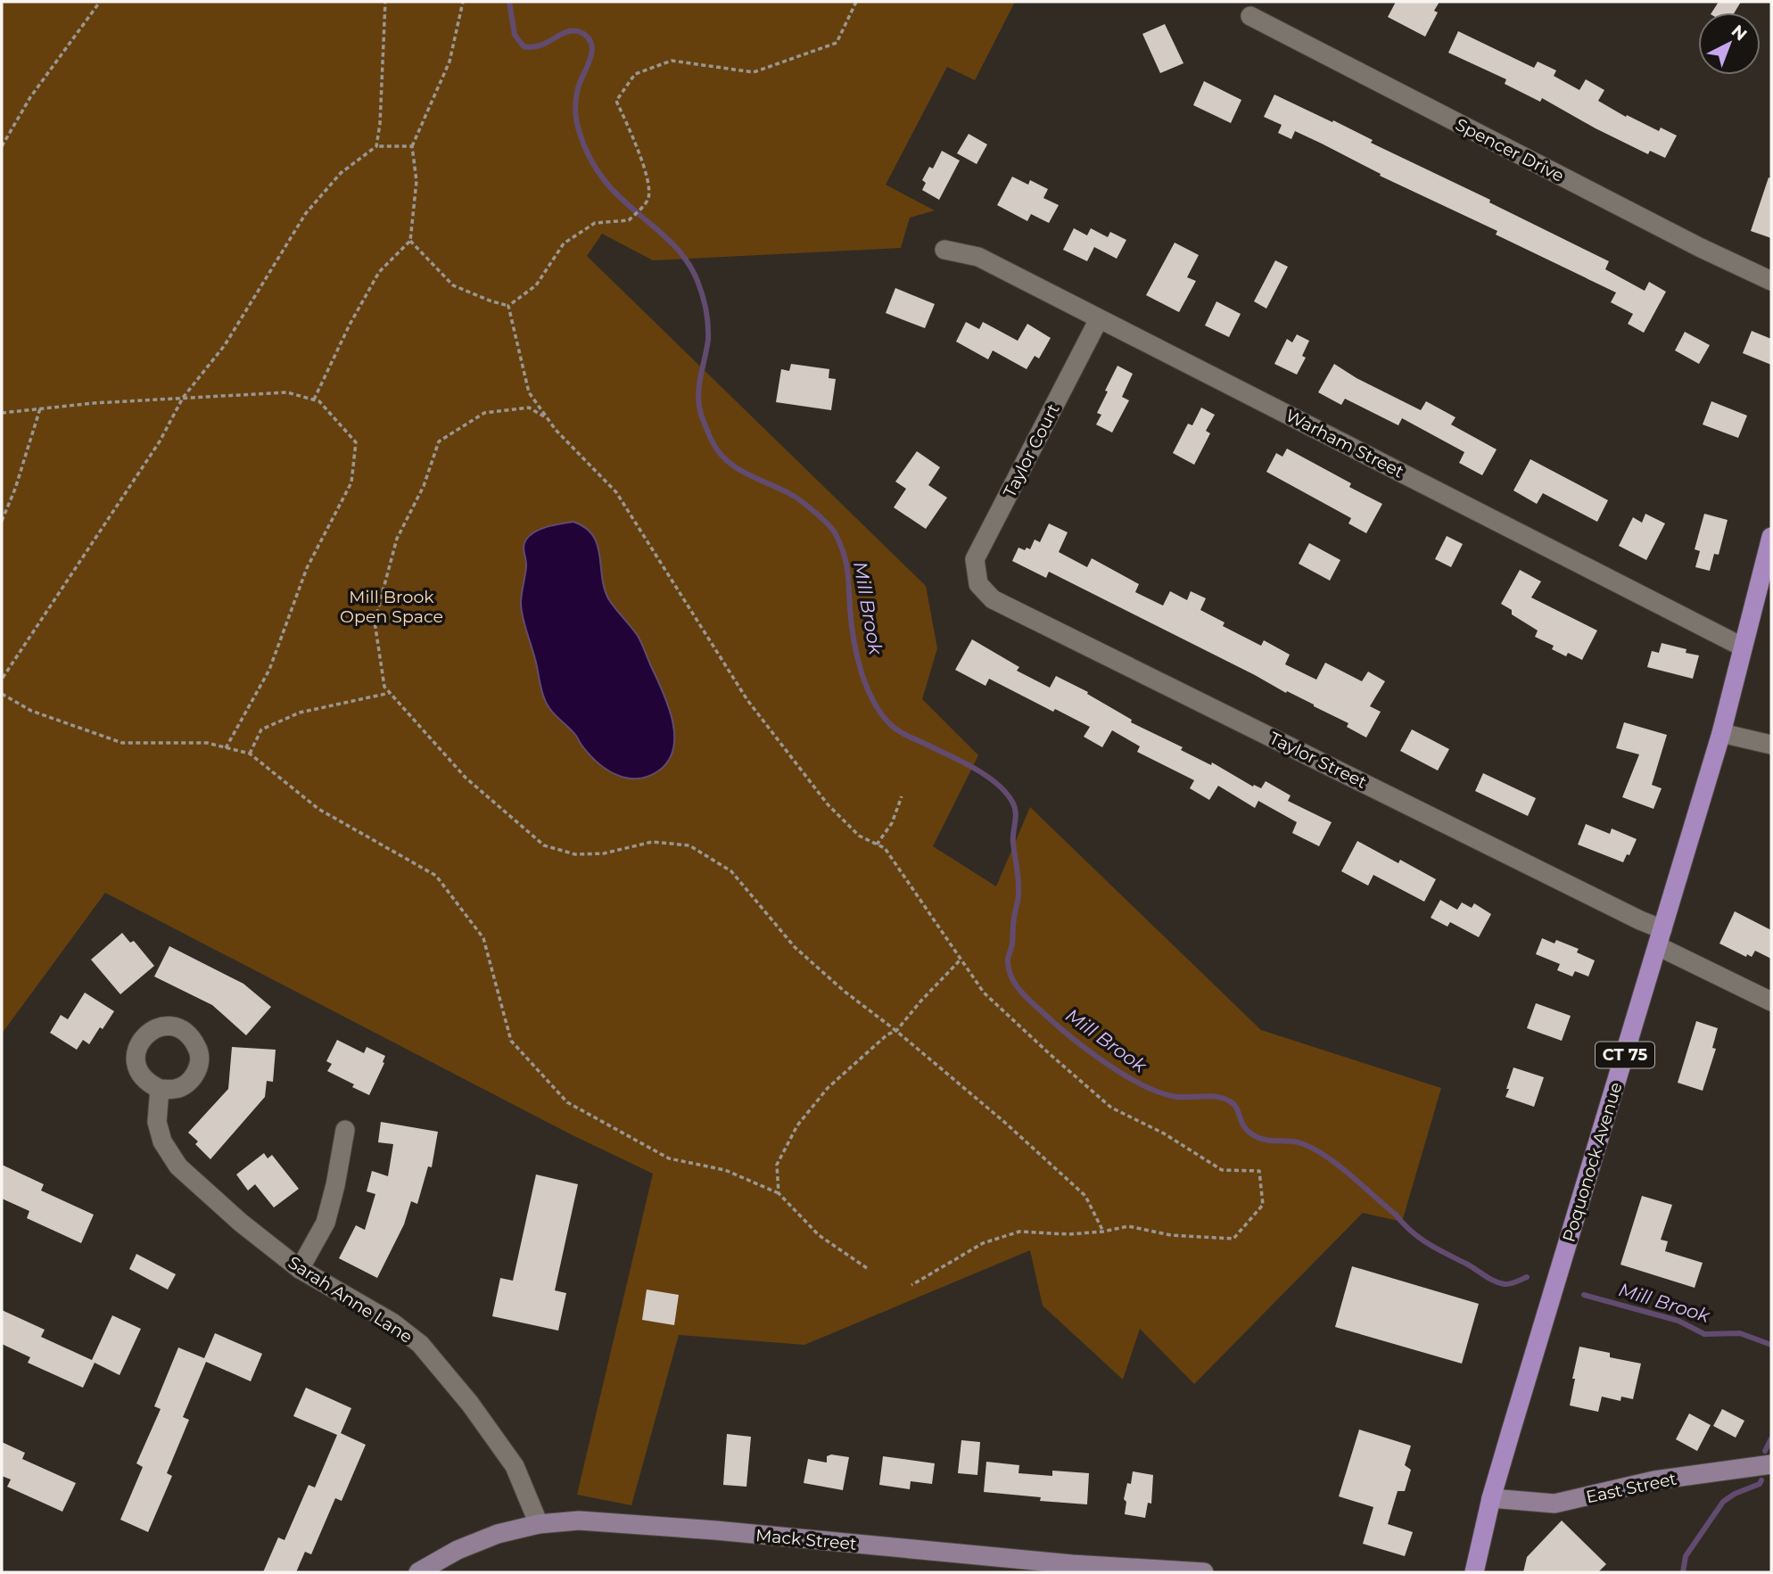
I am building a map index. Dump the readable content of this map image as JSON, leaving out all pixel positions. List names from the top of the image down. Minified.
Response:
{"streets":{"main road":["CT 75","Poquonock Avenue"],"street":["Spencer Drive","Warham Street","Taylor Court","Taylor Street","Sarah Anne Lane","East Street","Mack Street"]},"crossings":[["Warham Street","Taylor Court"],["Warham Street","Poquonock Avenue"],["Taylor Court","Taylor Street"],["Taylor Street","Poquonock Avenue"],["Poquonock Avenue","East Street"],["Sarah Anne Lane","Mack Street"]],"water":["Mill Brook"],"parks":["Mill Brook Open Space"],"north":"top right"}
